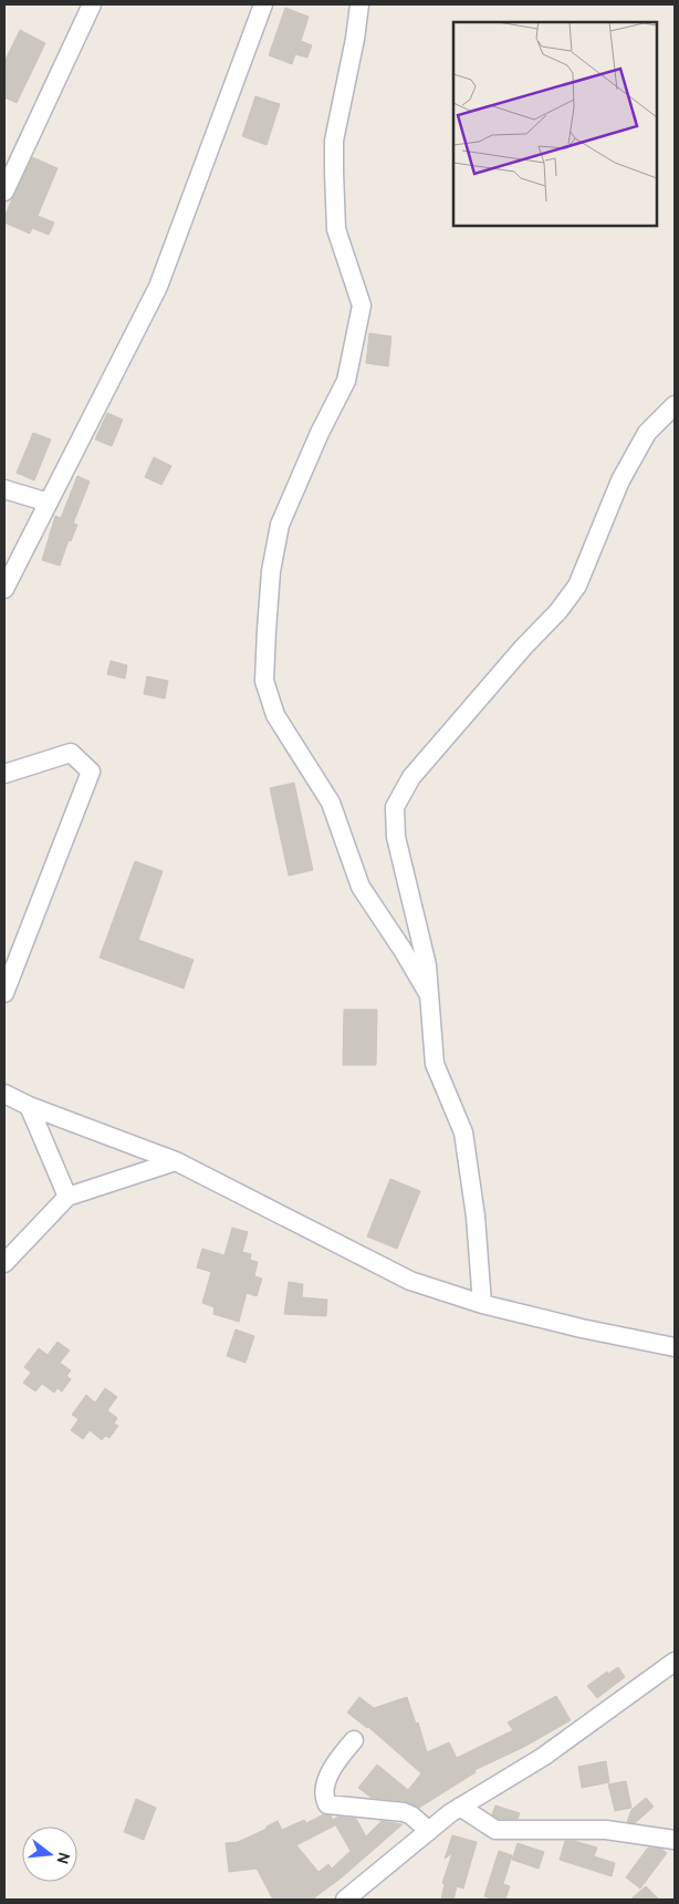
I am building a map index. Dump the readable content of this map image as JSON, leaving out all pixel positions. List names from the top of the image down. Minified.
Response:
{"north":"right"}
